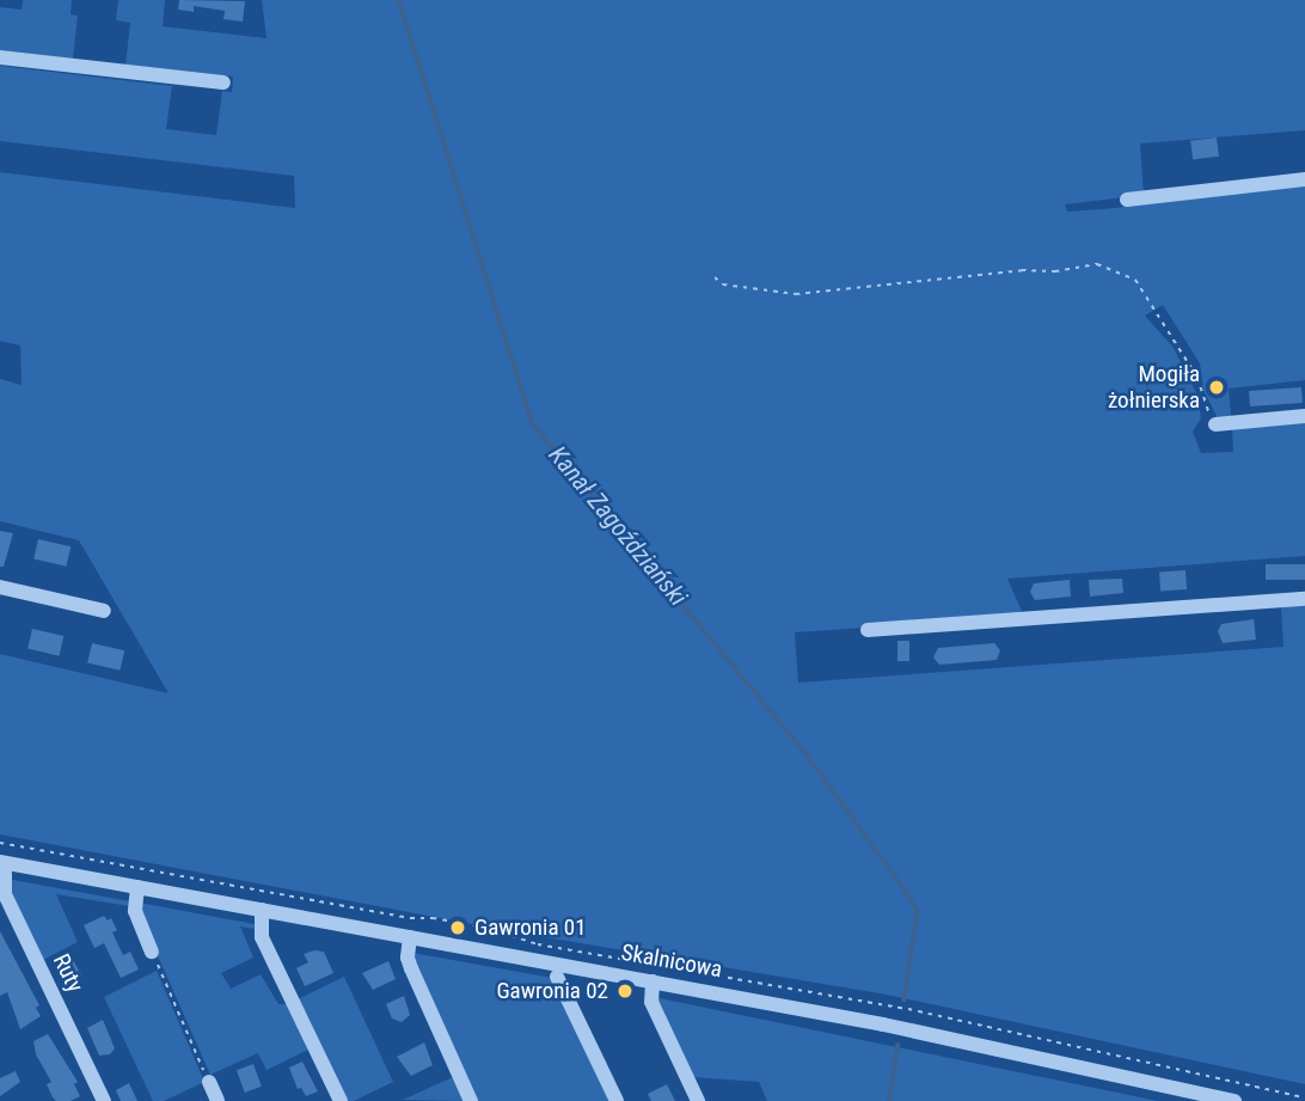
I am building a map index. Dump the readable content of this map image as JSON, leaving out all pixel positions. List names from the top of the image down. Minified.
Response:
{"streets":{"street":["Skalnicowa","Ruty"]},"crossings":[["Skalnicowa","Ruty"]],"water":["Kanał Zagoździański"],"places":["Mogiła żołnierska","Gawronia 01","Gawronia 02"]}
